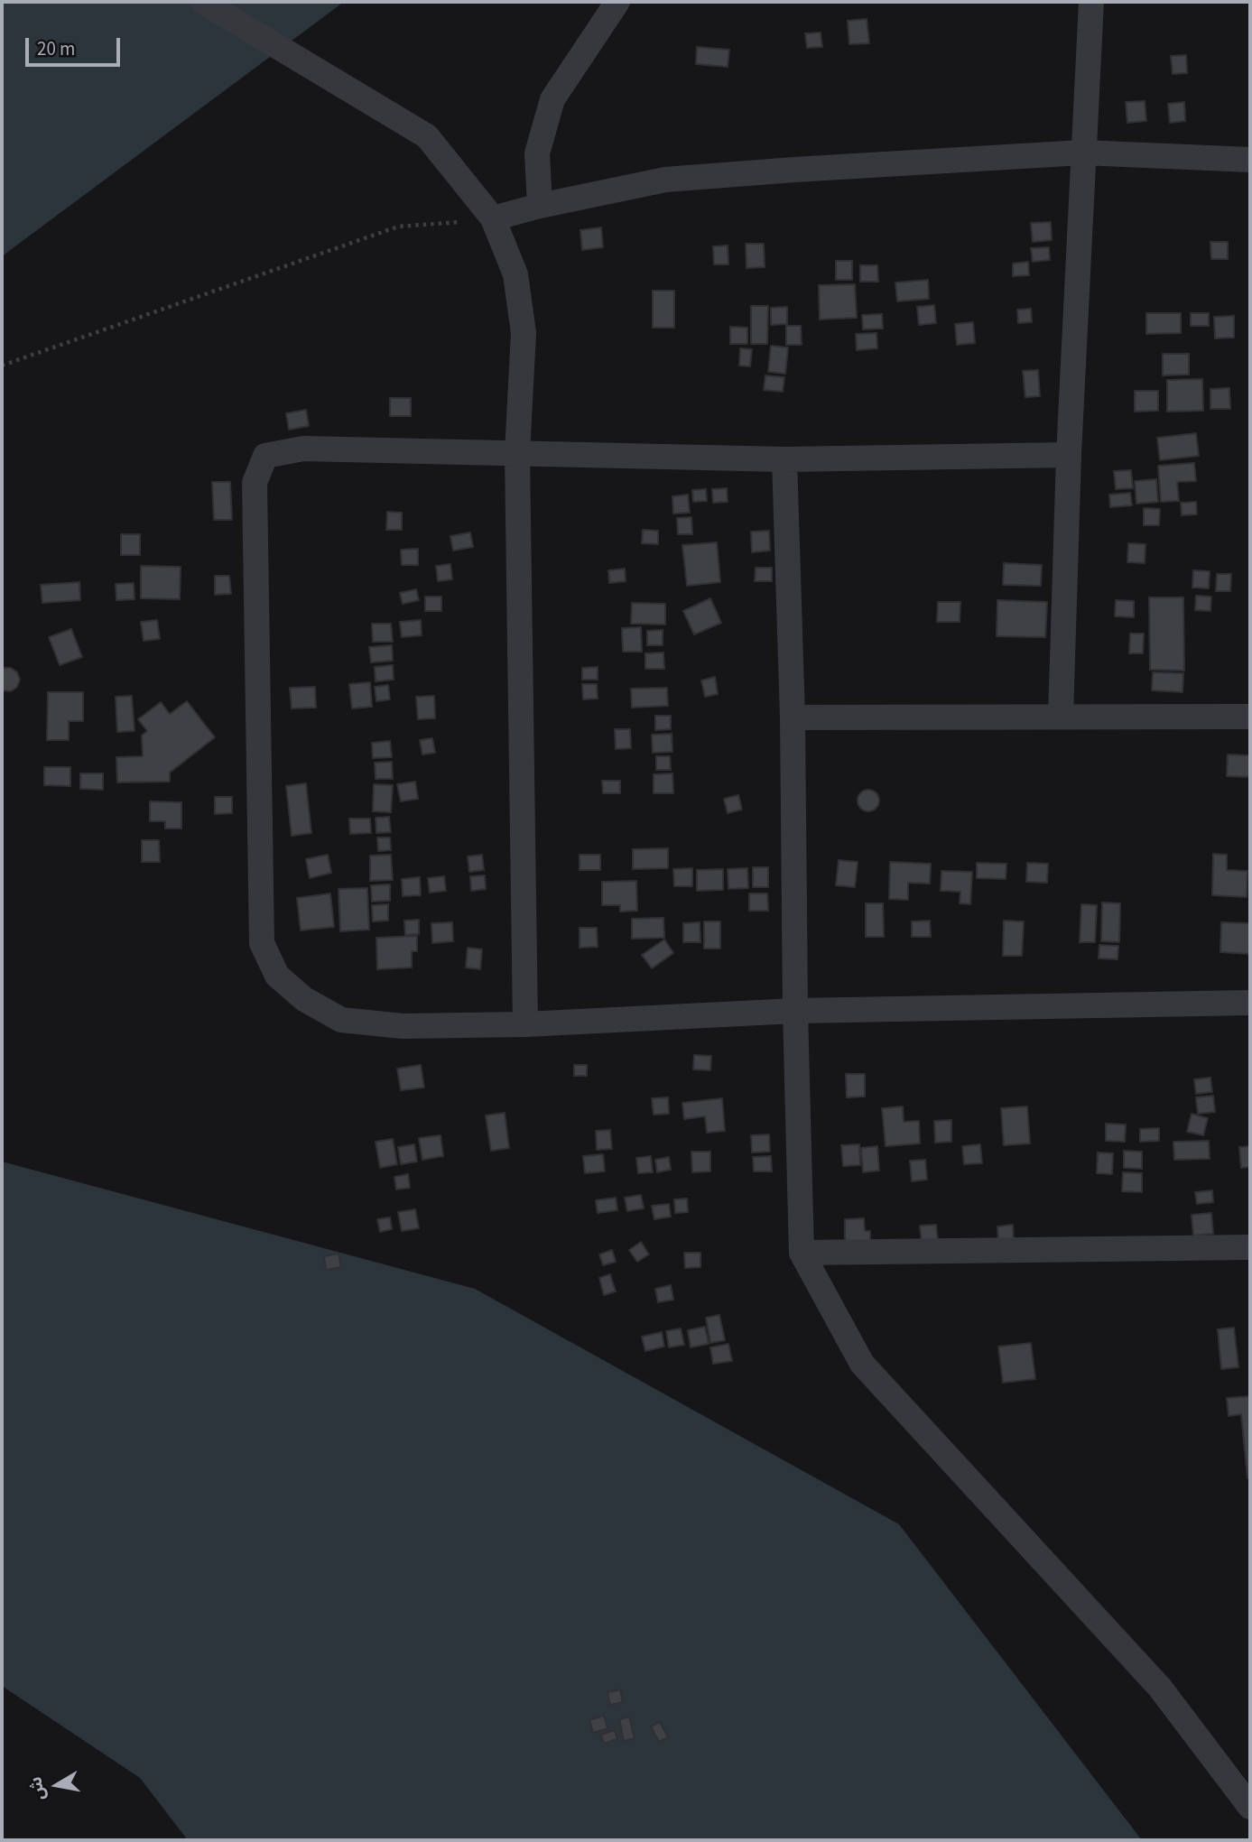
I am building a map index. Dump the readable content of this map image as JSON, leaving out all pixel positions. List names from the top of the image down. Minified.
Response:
{"scale_bar":"20 m","north":"left"}
